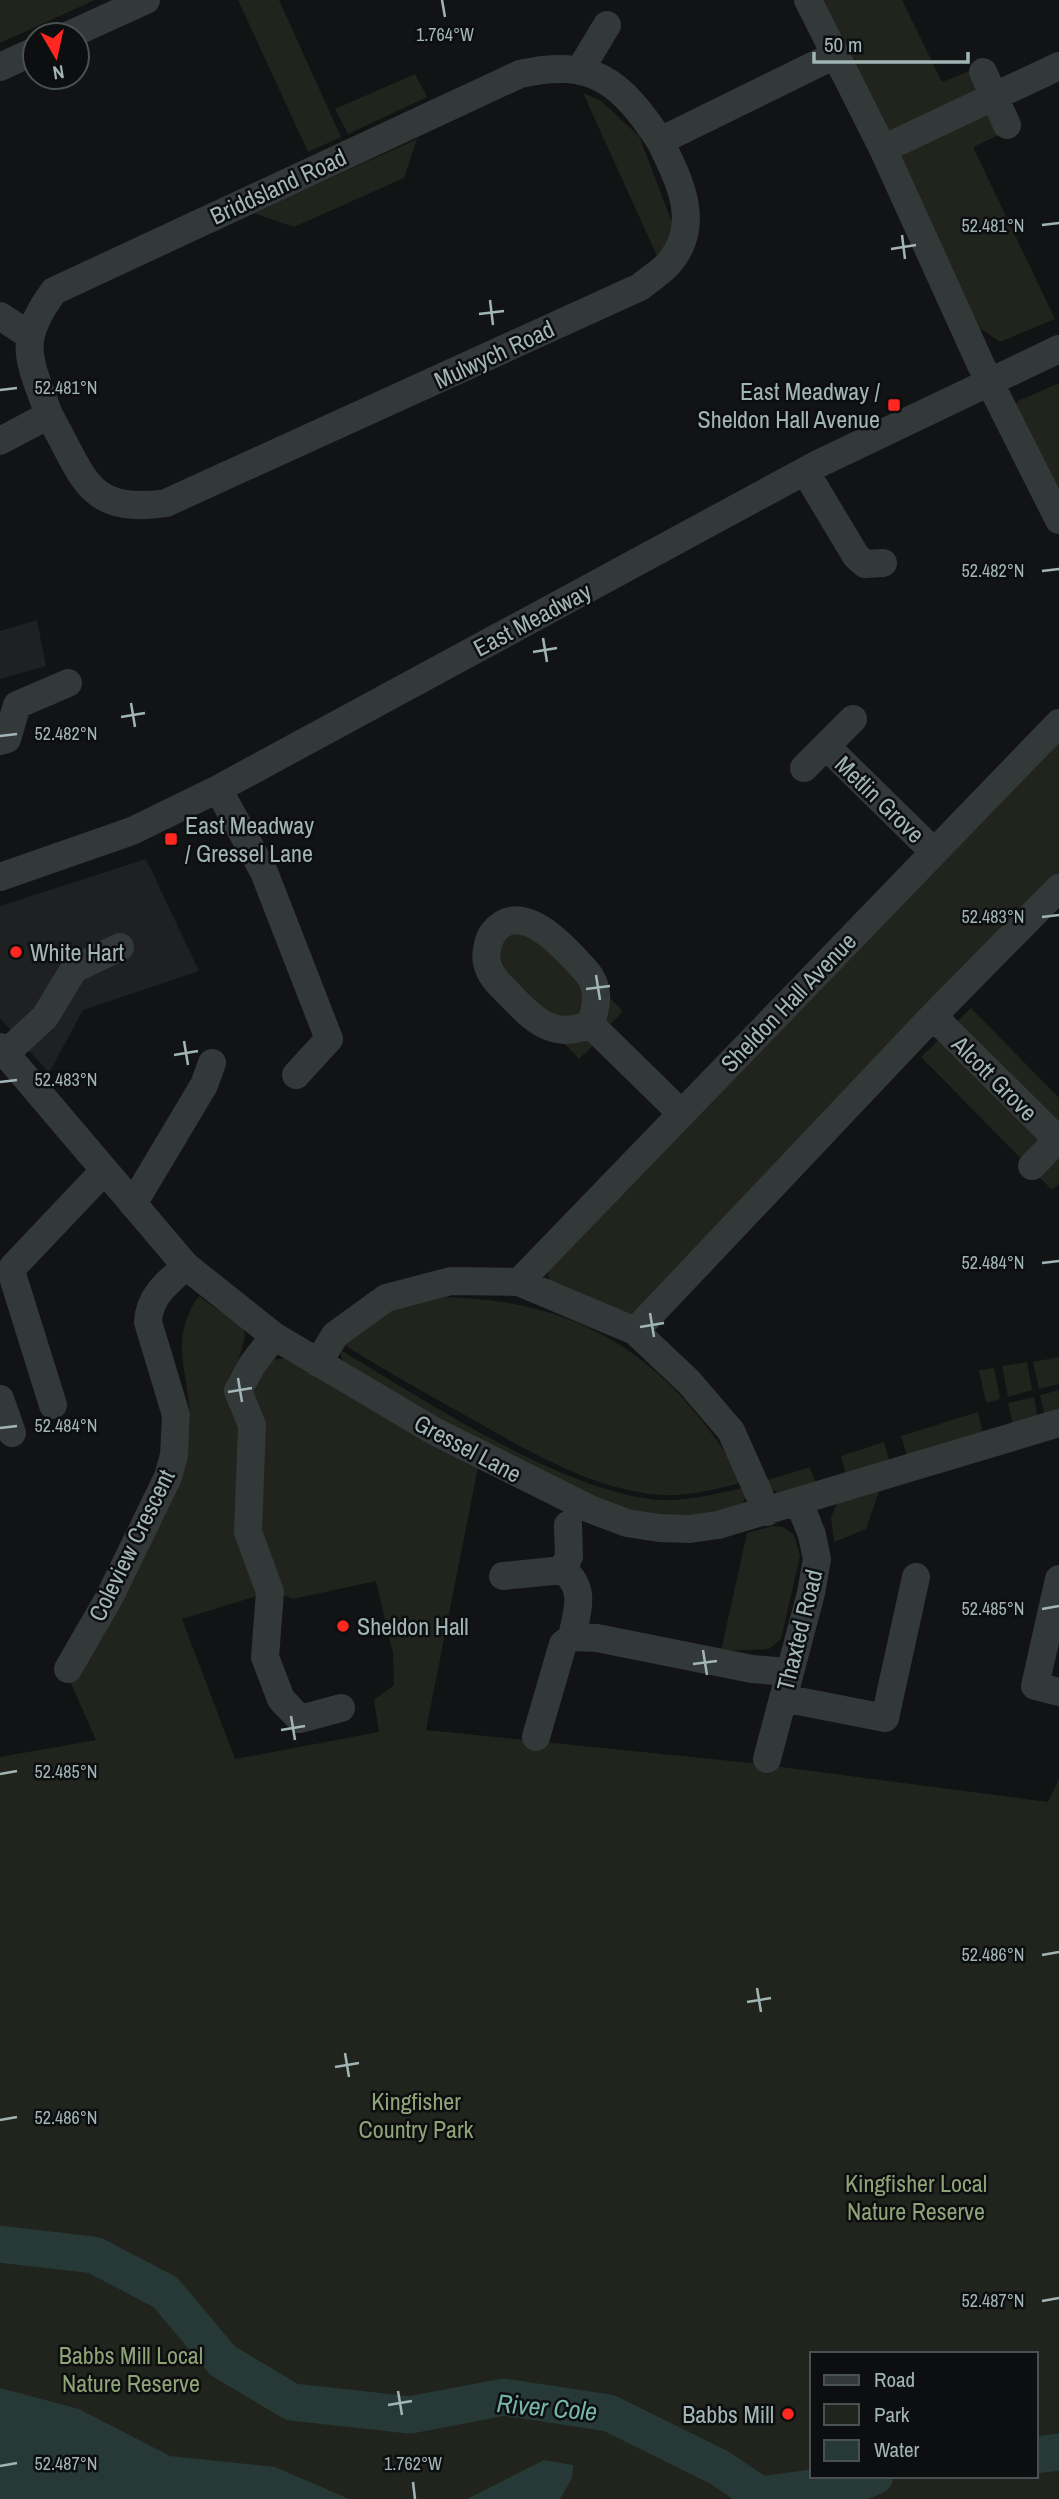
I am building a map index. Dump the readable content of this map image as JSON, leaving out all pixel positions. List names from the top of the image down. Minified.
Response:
{"streets":{"street":["Briddsland Road","Mulwych Road","East Meadway","Metlin Grove","Sheldon Hall Avenue","Alcott Grove","Gressel Lane","Coleview Crescent","Thaxted Road"]},"crossings":[["Briddsland Road","Mulwych Road"],["Metlin Grove","Sheldon Hall Avenue"],["Gressel Lane","Coleview Crescent"],["Gressel Lane","Thaxted Road"]],"water":["River Cole"],"parks":["Kingfisher Country Park","Kingfisher Local Nature Reserve","Babbs Mill Local Nature Reserve"],"places":{"transit":["East Meadway / Sheldon Hall Avenue","East Meadway / Gressel Lane"],"other":["White Hart","Sheldon Hall","Babbs Mill"]},"legend":["Road","Park","Water"],"scale_bar":"50 m","north":"bottom","coordinates":["1.764°W","52.481°N","52.482°N","52.483°N","52.484°N","52.485°N","52.486°N","52.487°N","1.762°W"]}
